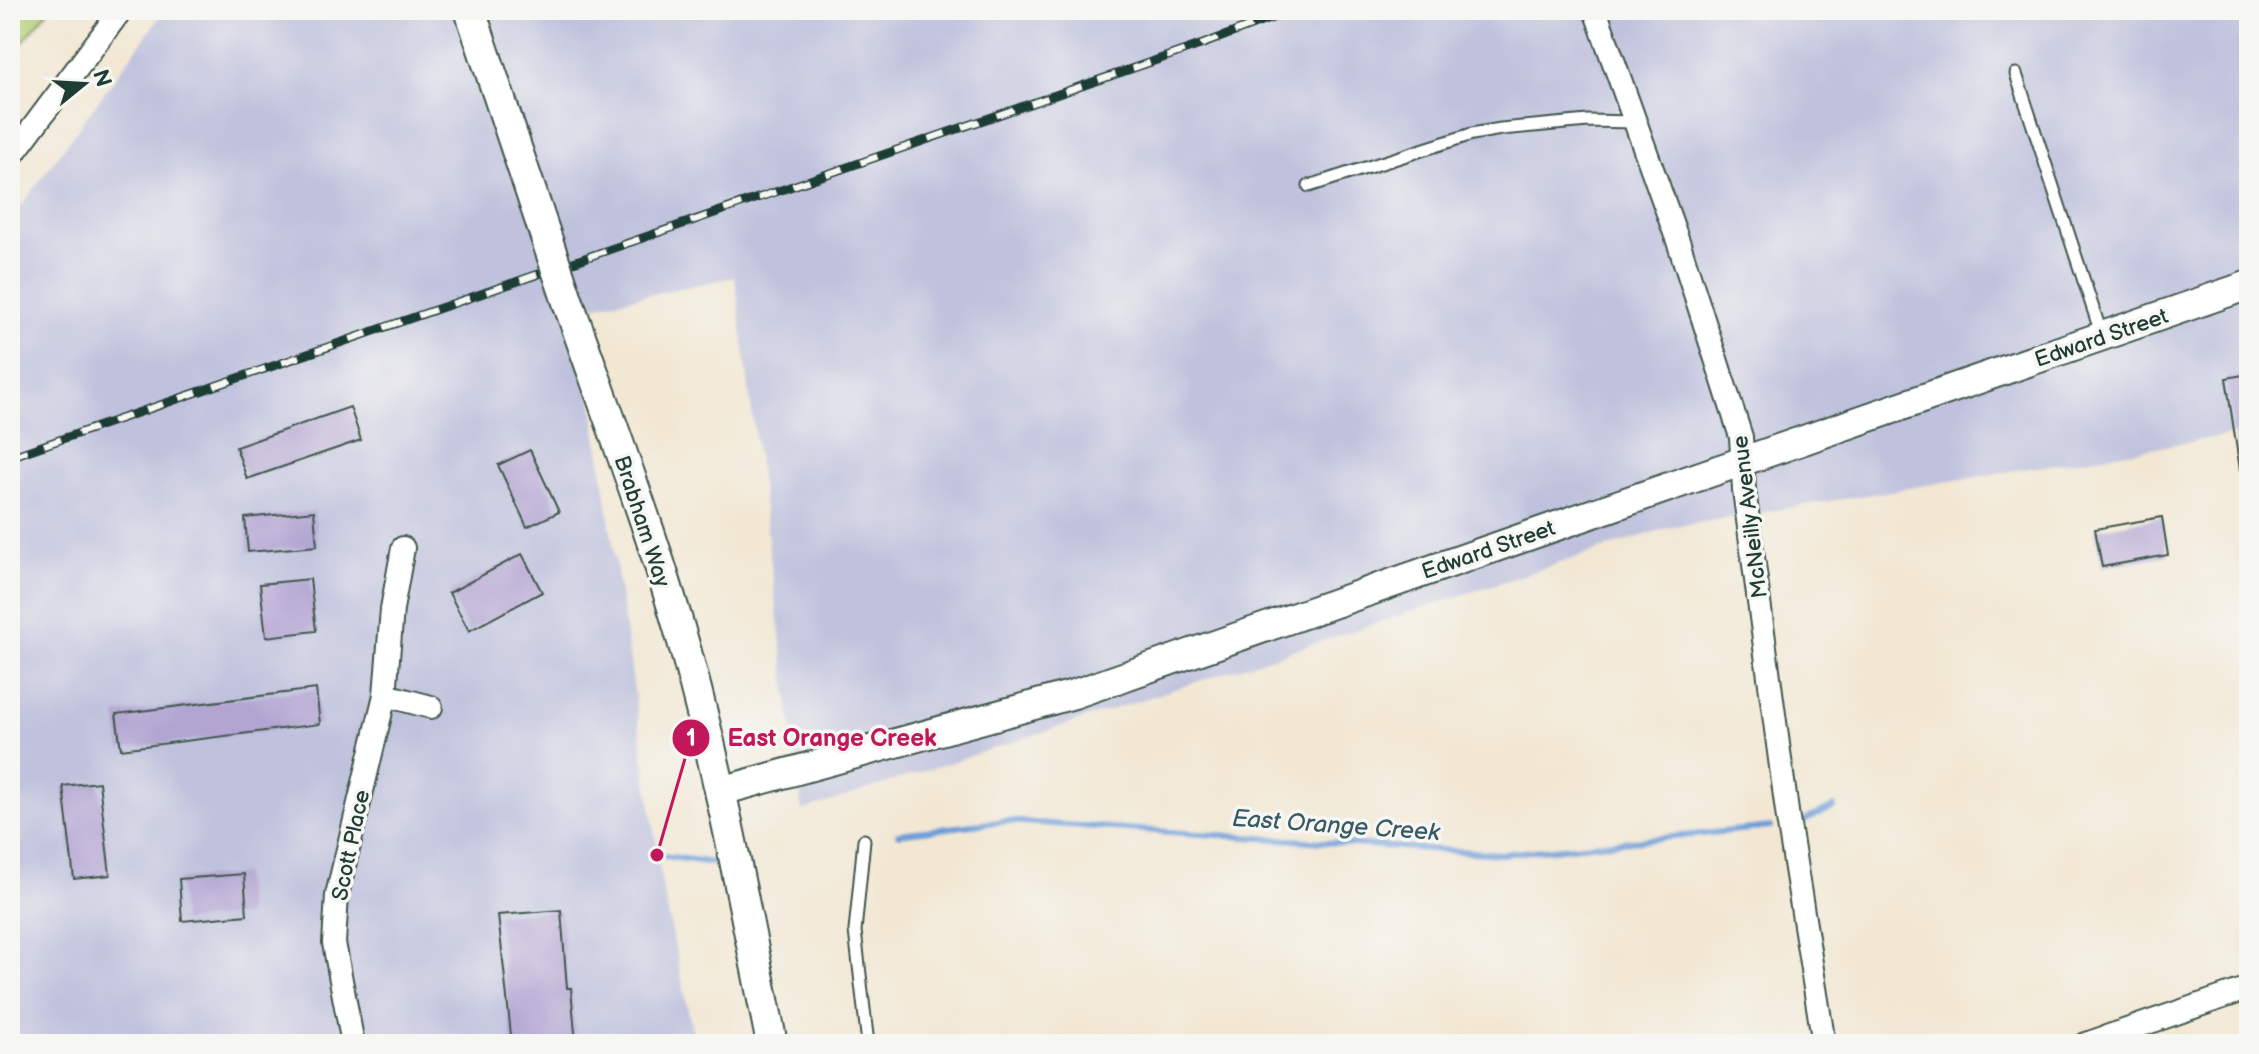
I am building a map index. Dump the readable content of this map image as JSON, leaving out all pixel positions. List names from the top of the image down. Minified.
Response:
{"streets":{"main road":["Brabham Way"],"street":["Edward Street","McNeilly Avenue","Scott Place"]},"crossings":[["Edward Street","McNeilly Avenue"],["Edward Street","Brabham Way"]],"water":["East Orange Creek"],"places":["East Orange Creek"],"north":"right"}
